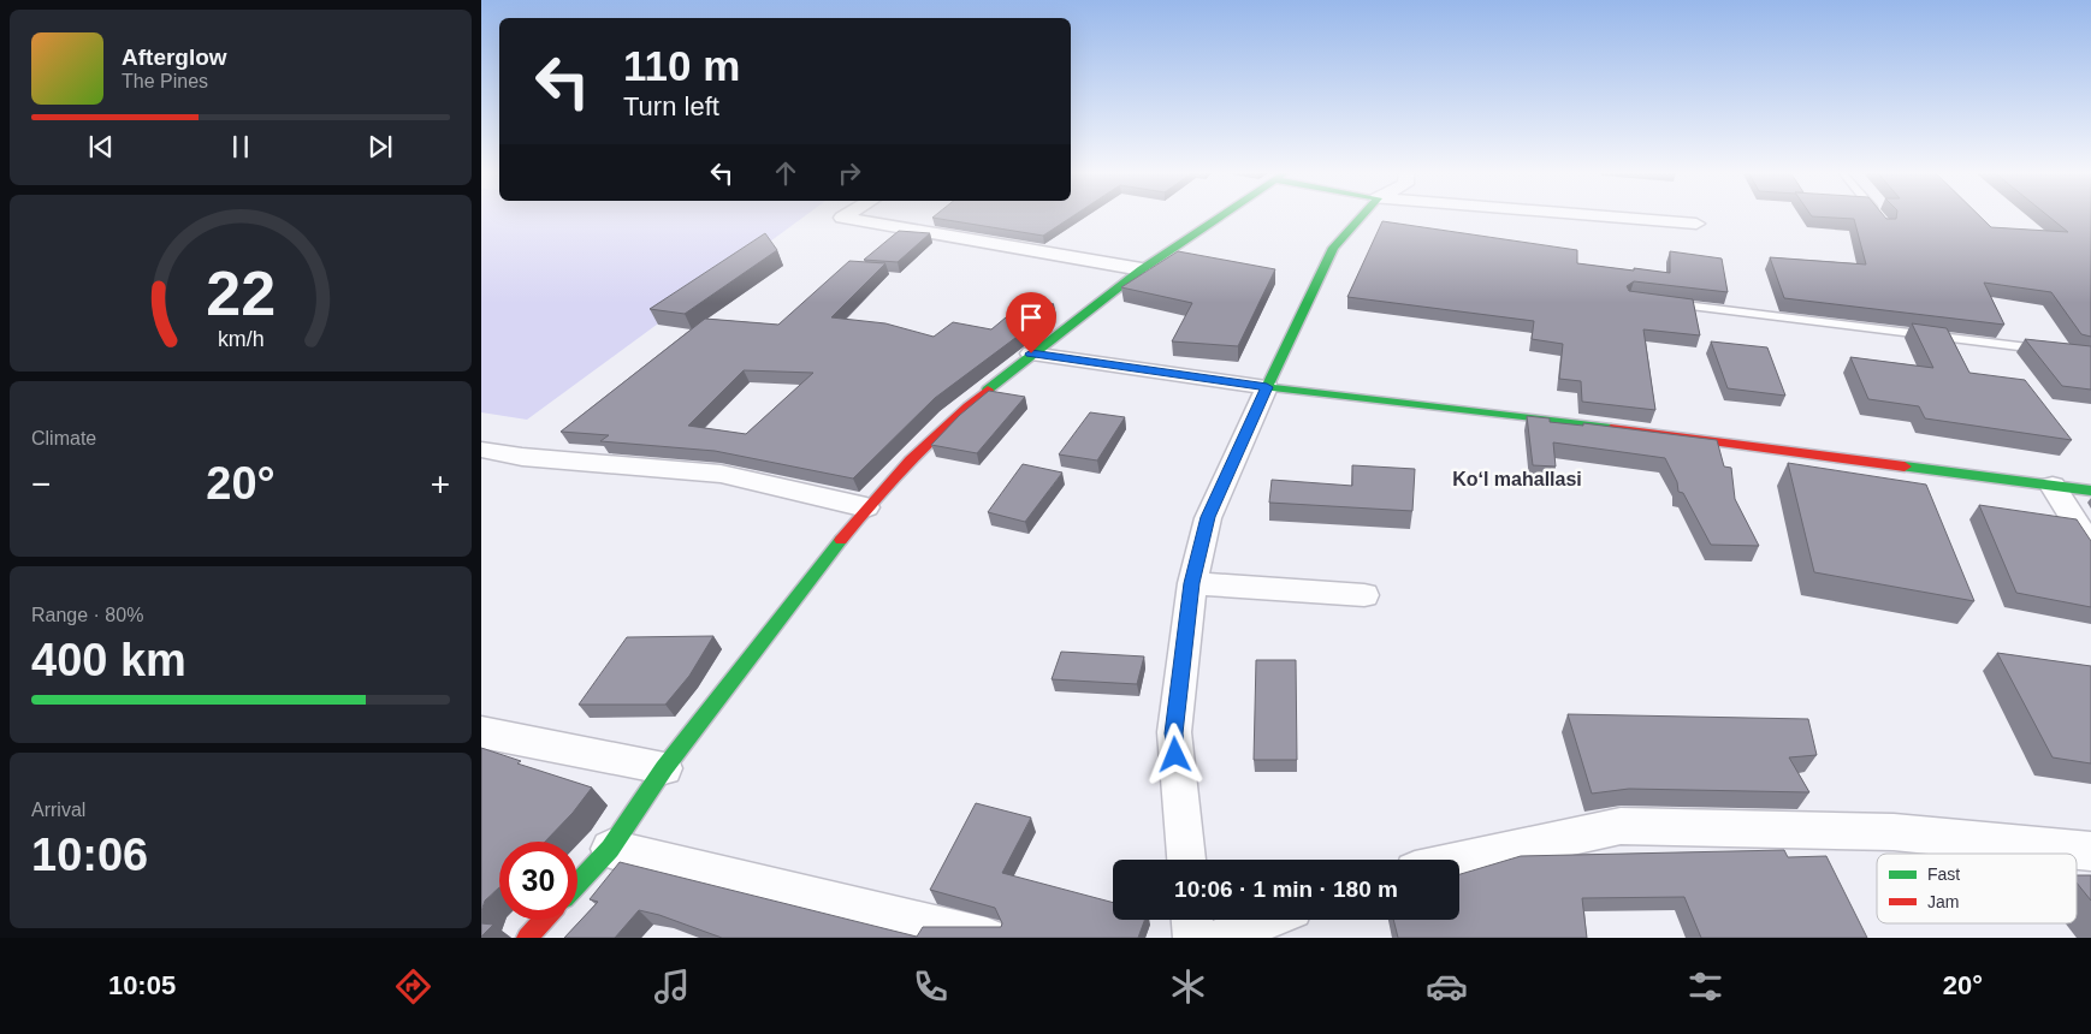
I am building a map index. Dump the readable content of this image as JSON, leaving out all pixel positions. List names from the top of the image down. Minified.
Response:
{"districts":["Koʻl mahallasi"],"legend":["Fast","Jam"],"page":{"turn":["110 m","Turn left"],"song":["Afterglow","The Pines"],"tile":["Climate",["Range · 80%","400 km"],["Arrival","10:06"]],"heat":["−","20°","+"],"limit":"30","trip":"10:06 · 1 min · 180 m","tabs":["10:05","20°"],"gauge":["22","km/h"]}}
